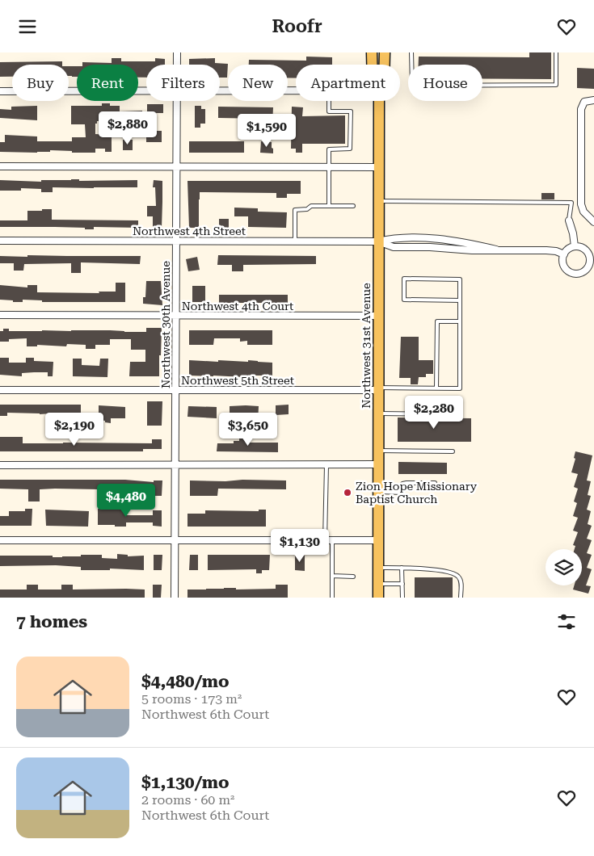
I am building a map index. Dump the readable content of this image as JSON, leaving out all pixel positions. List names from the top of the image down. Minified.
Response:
{"streets":{"main road":["Northwest 31st Avenue"],"street":["Northwest 4th Street","Northwest 4th Court","Northwest 30th Avenue","Northwest 5th Street"]},"crossings":[["Northwest 4th Street","Northwest 30th Avenue"],["Northwest 4th Street","Northwest 31st Avenue"],["Northwest 4th Court","Northwest 30th Avenue"],["Northwest 4th Court","Northwest 31st Avenue"],["Northwest 30th Avenue","Northwest 5th Street"],["Northwest 31st Avenue","Northwest 5th Street"]],"places":["Zion Hope Missionary Baptist Church"],"page":{"header":"Roofr","chip":["Buy","Rent","Filters","New","Apartment","House"],"price":["$2,880","$1,590","$2,280","$2,190","$3,650","$4,480","$1,130"],"heading":"7 homes","list":[{"name":"$4,480/mo","note":"5 rooms · 173 m² · Northwest 6th Court"},{"name":"$1,130/mo","note":"2 rooms · 60 m² · Northwest 6th Court"}]}}
